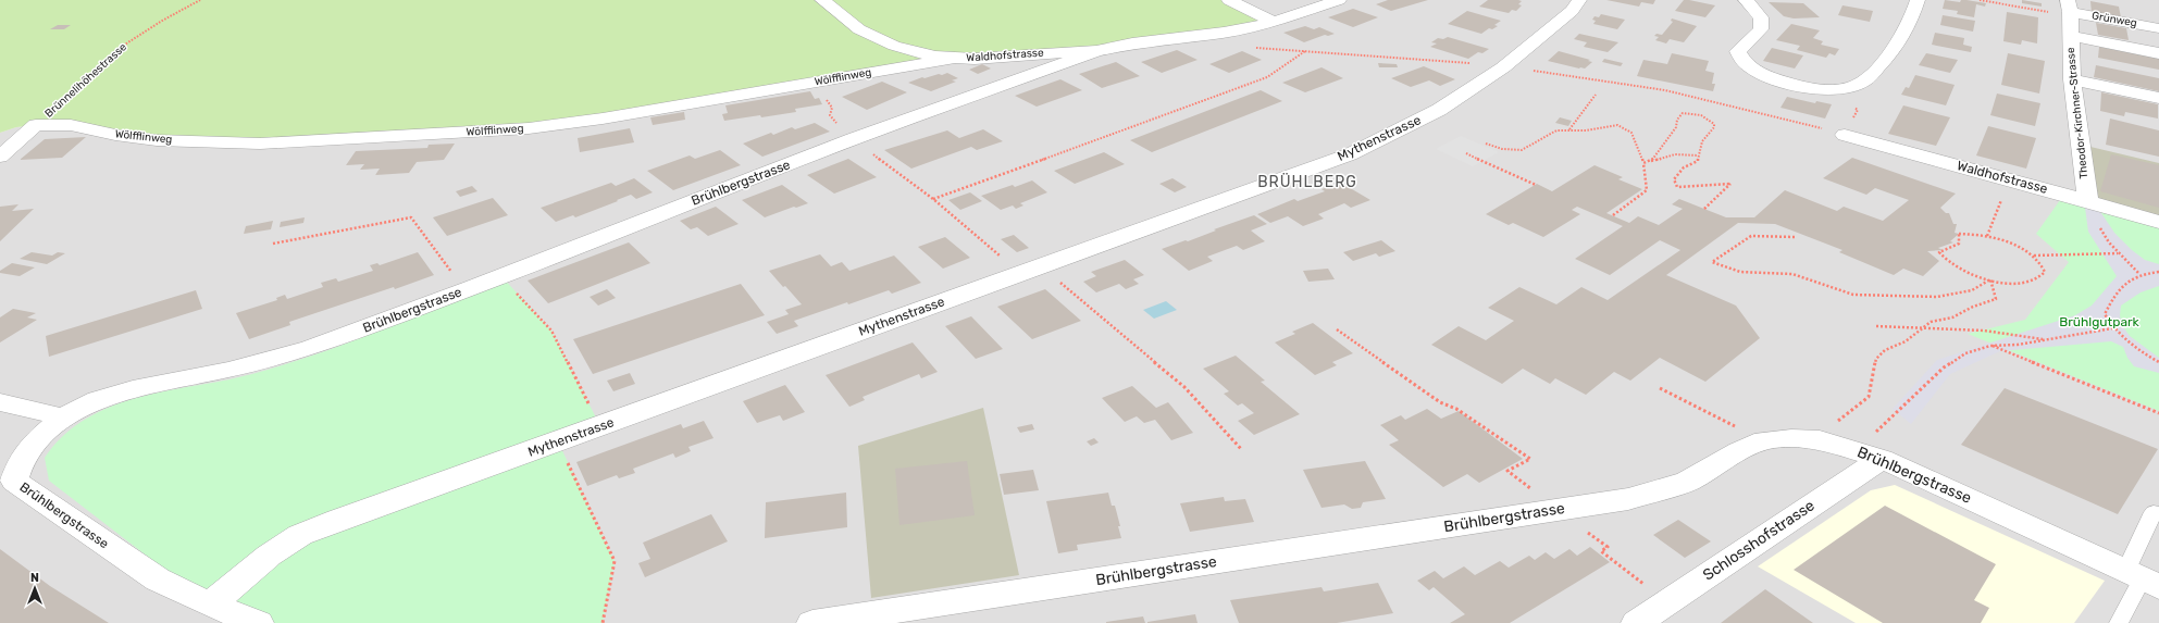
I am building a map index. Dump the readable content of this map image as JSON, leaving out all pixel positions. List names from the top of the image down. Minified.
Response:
{"streets":{"street":["Grünweg","Waldhofstrasse","Wölfflinweg","Brünnelihöhestrasse","Theodor-Kirchner-Strasse","Mythenstrasse","Brühlbergstrasse","Schlosshofstrasse"]},"crossings":[["Grünweg","Theodor-Kirchner-Strasse"],["Waldhofstrasse","Wölfflinweg"],["Waldhofstrasse","Theodor-Kirchner-Strasse"],["Waldhofstrasse","Brühlbergstrasse"],["Wölfflinweg","Brünnelihöhestrasse"],["Mythenstrasse","Brühlbergstrasse"],["Brühlbergstrasse","Schlosshofstrasse"]],"districts":["BRÜHLBERG"],"parks":["Brühlgutpark"],"north":"top"}
